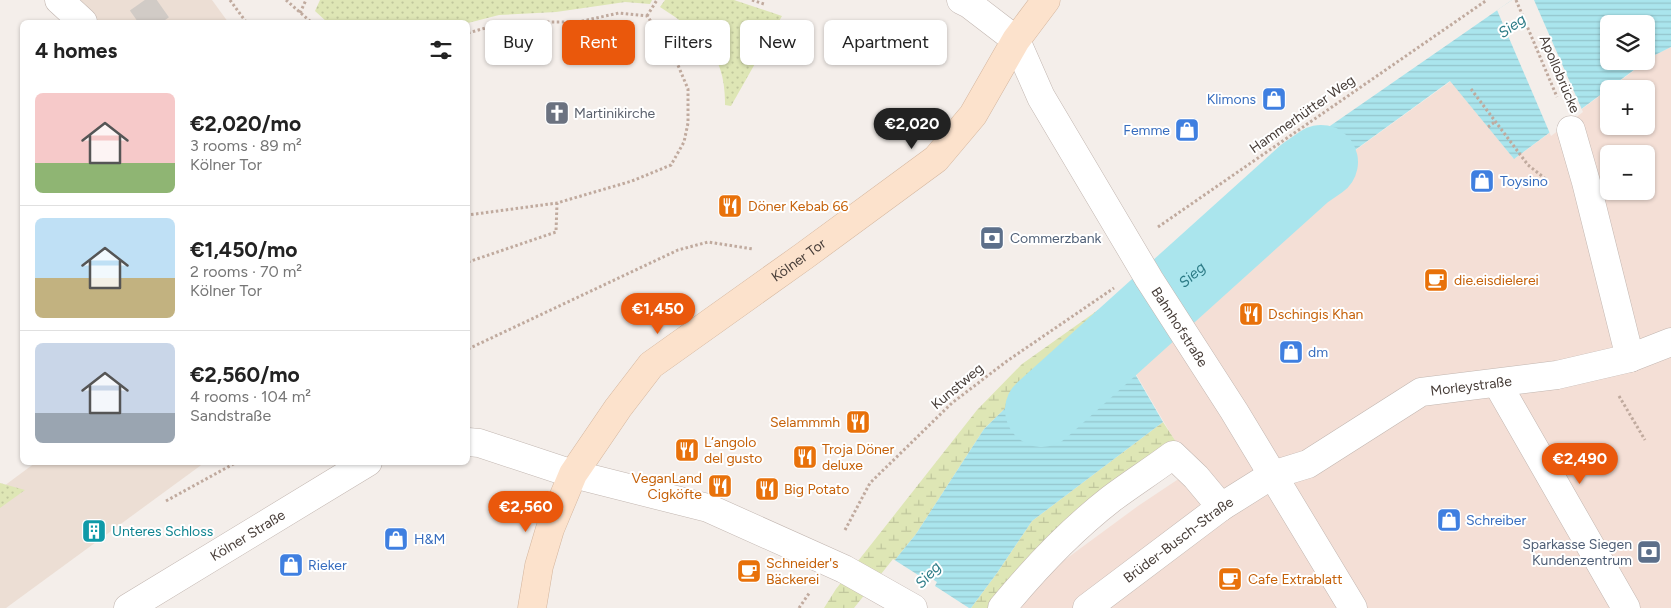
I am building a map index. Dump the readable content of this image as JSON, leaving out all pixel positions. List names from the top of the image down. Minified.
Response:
{"streets":{"main road":["Kölner Tor"],"street":["Bahnhofstraße","Morleystraße","Kölner Straße","Brüder-Busch-Straße"],"path":["Apollobrücke","Hammerhütter Weg","Kunstweg"]},"crossings":[["Hammerhütter Weg","Bahnhofstraße"],["Hammerhütter Weg","Kunstweg"],["Kölner Tor","Bahnhofstraße"],["Bahnhofstraße","Kunstweg"],["Bahnhofstraße","Morleystraße"],["Bahnhofstraße","Brüder-Busch-Straße"],["Morleystraße","Brüder-Busch-Straße"]],"water":["Sieg"],"places":{"shop":["Klimons","Femme","Toysino","dm","Schreiber","H&M","Rieker"],"church":["Martinikirche"],"restaurant":["Döner Kebab 66","Dschingis Khan","Selammmh","L’angolo del gusto","Troja Döner deluxe","VeganLand Cigköfte","Big Potato"],"bank":["Commerzbank","Sparkasse Siegen Kundenzentrum"],"cafe":["die.eisdielerei","Schneider's Bäckerei","Cafe Extrablatt"],"building":["Unteres Schloss"]},"page":{"map_buttons":["+","−"],"chip":["Buy","Rent","Filters","New","Apartment"],"heading":"4 homes","list":[{"name":"€2,020/mo","note":"3 rooms · 89 m² · Kölner Tor"},{"name":"€1,450/mo","note":"2 rooms · 70 m² · Kölner Tor"},{"name":"€2,560/mo","note":"4 rooms · 104 m² · Sandstraße"}],"price":["€2,020","€1,450","€2,490","€2,560"]}}
